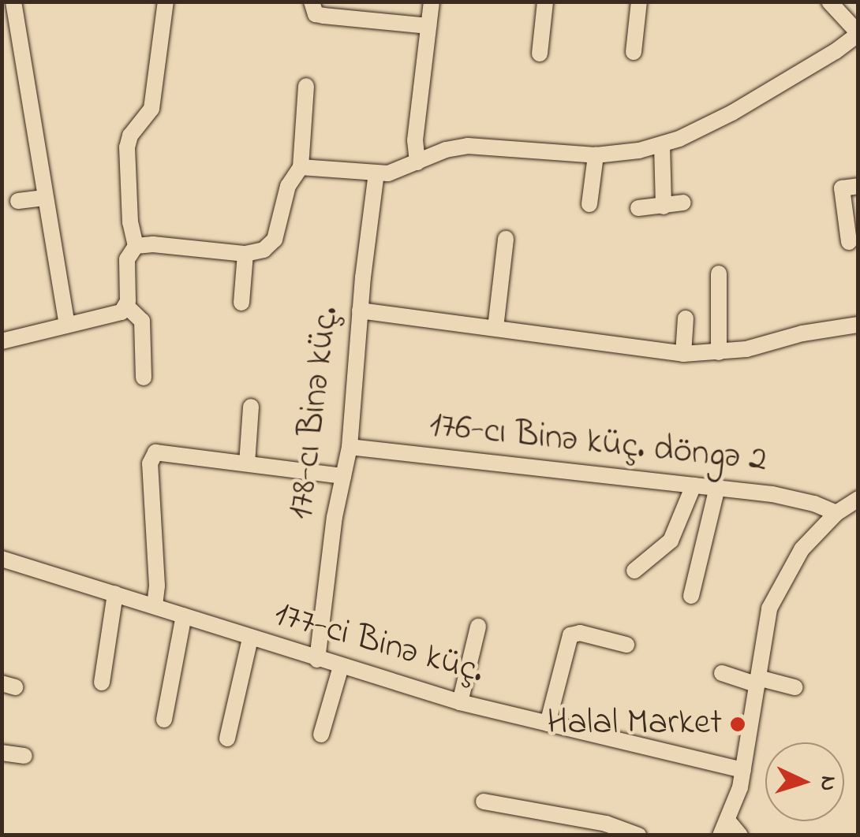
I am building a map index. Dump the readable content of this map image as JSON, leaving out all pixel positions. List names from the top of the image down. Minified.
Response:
{"streets":{"street":["178-cı Binə küç.","176-cı Binə küç. döngə 2","177-ci Binə küç."]},"crossings":[["178-cı Binə küç.","176-cı Binə küç. döngə 2"],["178-cı Binə küç.","177-ci Binə küç."]],"places":["Halal Market"],"north":"right"}
